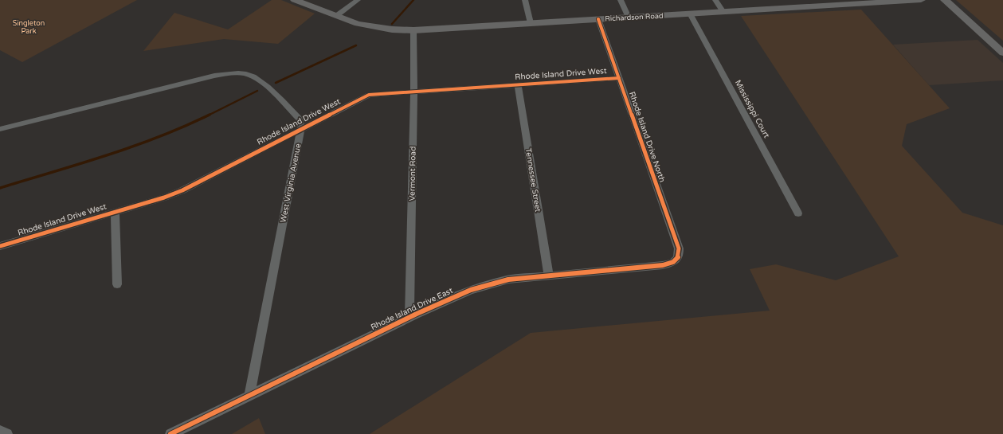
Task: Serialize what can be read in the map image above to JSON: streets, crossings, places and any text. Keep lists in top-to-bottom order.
{
  "streets": {
    "street": [
      "Richardson Road",
      "Rhode Island Drive West",
      "Mississippi Court",
      "Rhode Island Drive North",
      "Vermont Road",
      "Tennessee Street",
      "West Virginia Avenue",
      "Rhode Island Drive East"
    ]
  },
  "crossings": [
    ["Richardson Road", "Mississippi Court"],
    ["Richardson Road", "Rhode Island Drive North"],
    ["Richardson Road", "Vermont Road"],
    ["Rhode Island Drive West", "Rhode Island Drive North"],
    ["Rhode Island Drive West", "Vermont Road"],
    ["Rhode Island Drive West", "Tennessee Street"],
    ["Rhode Island Drive West", "West Virginia Avenue"],
    ["Rhode Island Drive North", "Rhode Island Drive East"],
    ["Vermont Road", "Rhode Island Drive East"],
    ["Tennessee Street", "Rhode Island Drive East"],
    ["West Virginia Avenue", "Rhode Island Drive East"]
  ],
  "parks": ["Singleton Park"]
}
